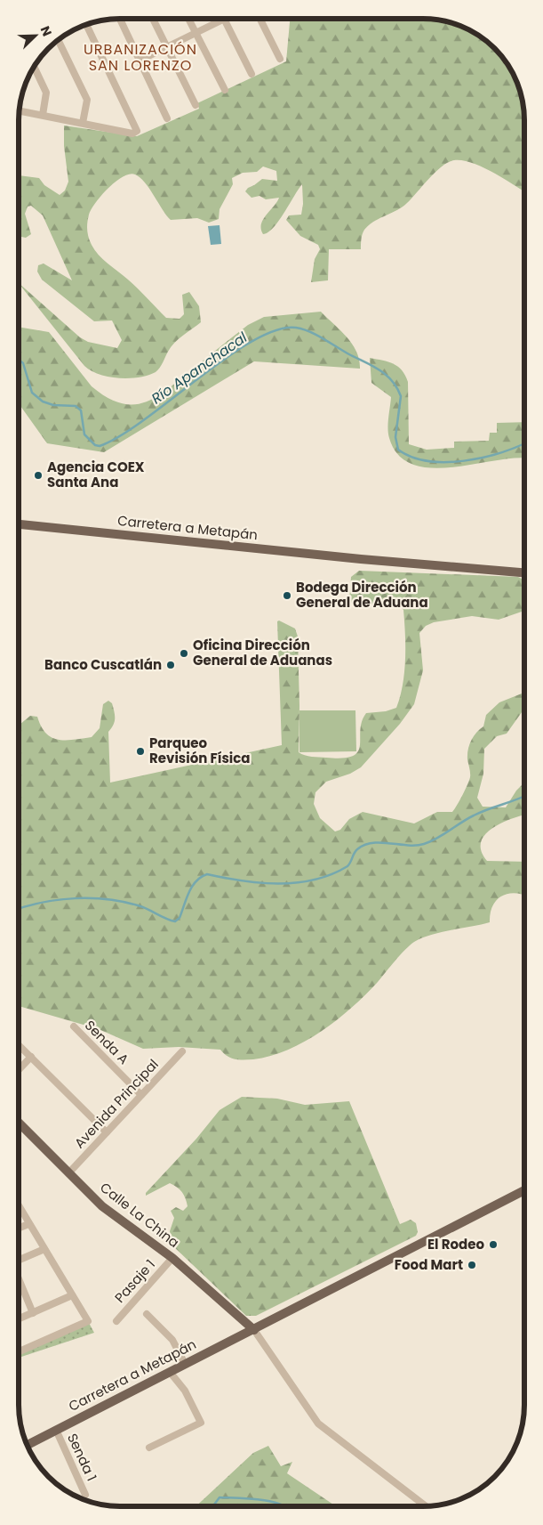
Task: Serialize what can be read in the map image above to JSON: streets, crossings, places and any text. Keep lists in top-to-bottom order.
{
  "streets": {
    "main road": ["Carretera a Metapán", "Calle La China"],
    "street": [
      "Senda A",
      "Avenida Principal",
      "Pasaje 1",
      "Senda 1"
    ]
  },
  "crossings": [
    ["Carretera a Metapán", "Calle La China"],
    ["Carretera a Metapán", "Senda 1"],
    ["Senda A", "Avenida Principal"],
    ["Avenida Principal", "Calle La China"],
    ["Calle La China", "Pasaje 1"]
  ],
  "districts": ["URBANIZACIÓN SAN LORENZO"],
  "water": ["Río Apanchacal"],
  "places": [
    "Agencia COEX Santa Ana",
    "Bodega Dirección General de Aduana",
    "Oficina Dirección General de Aduanas",
    "Banco Cuscatlán",
    "Parqueo Revisión Física",
    "El Rodeo",
    "Food Mart"
  ],
  "north": "top right"
}
